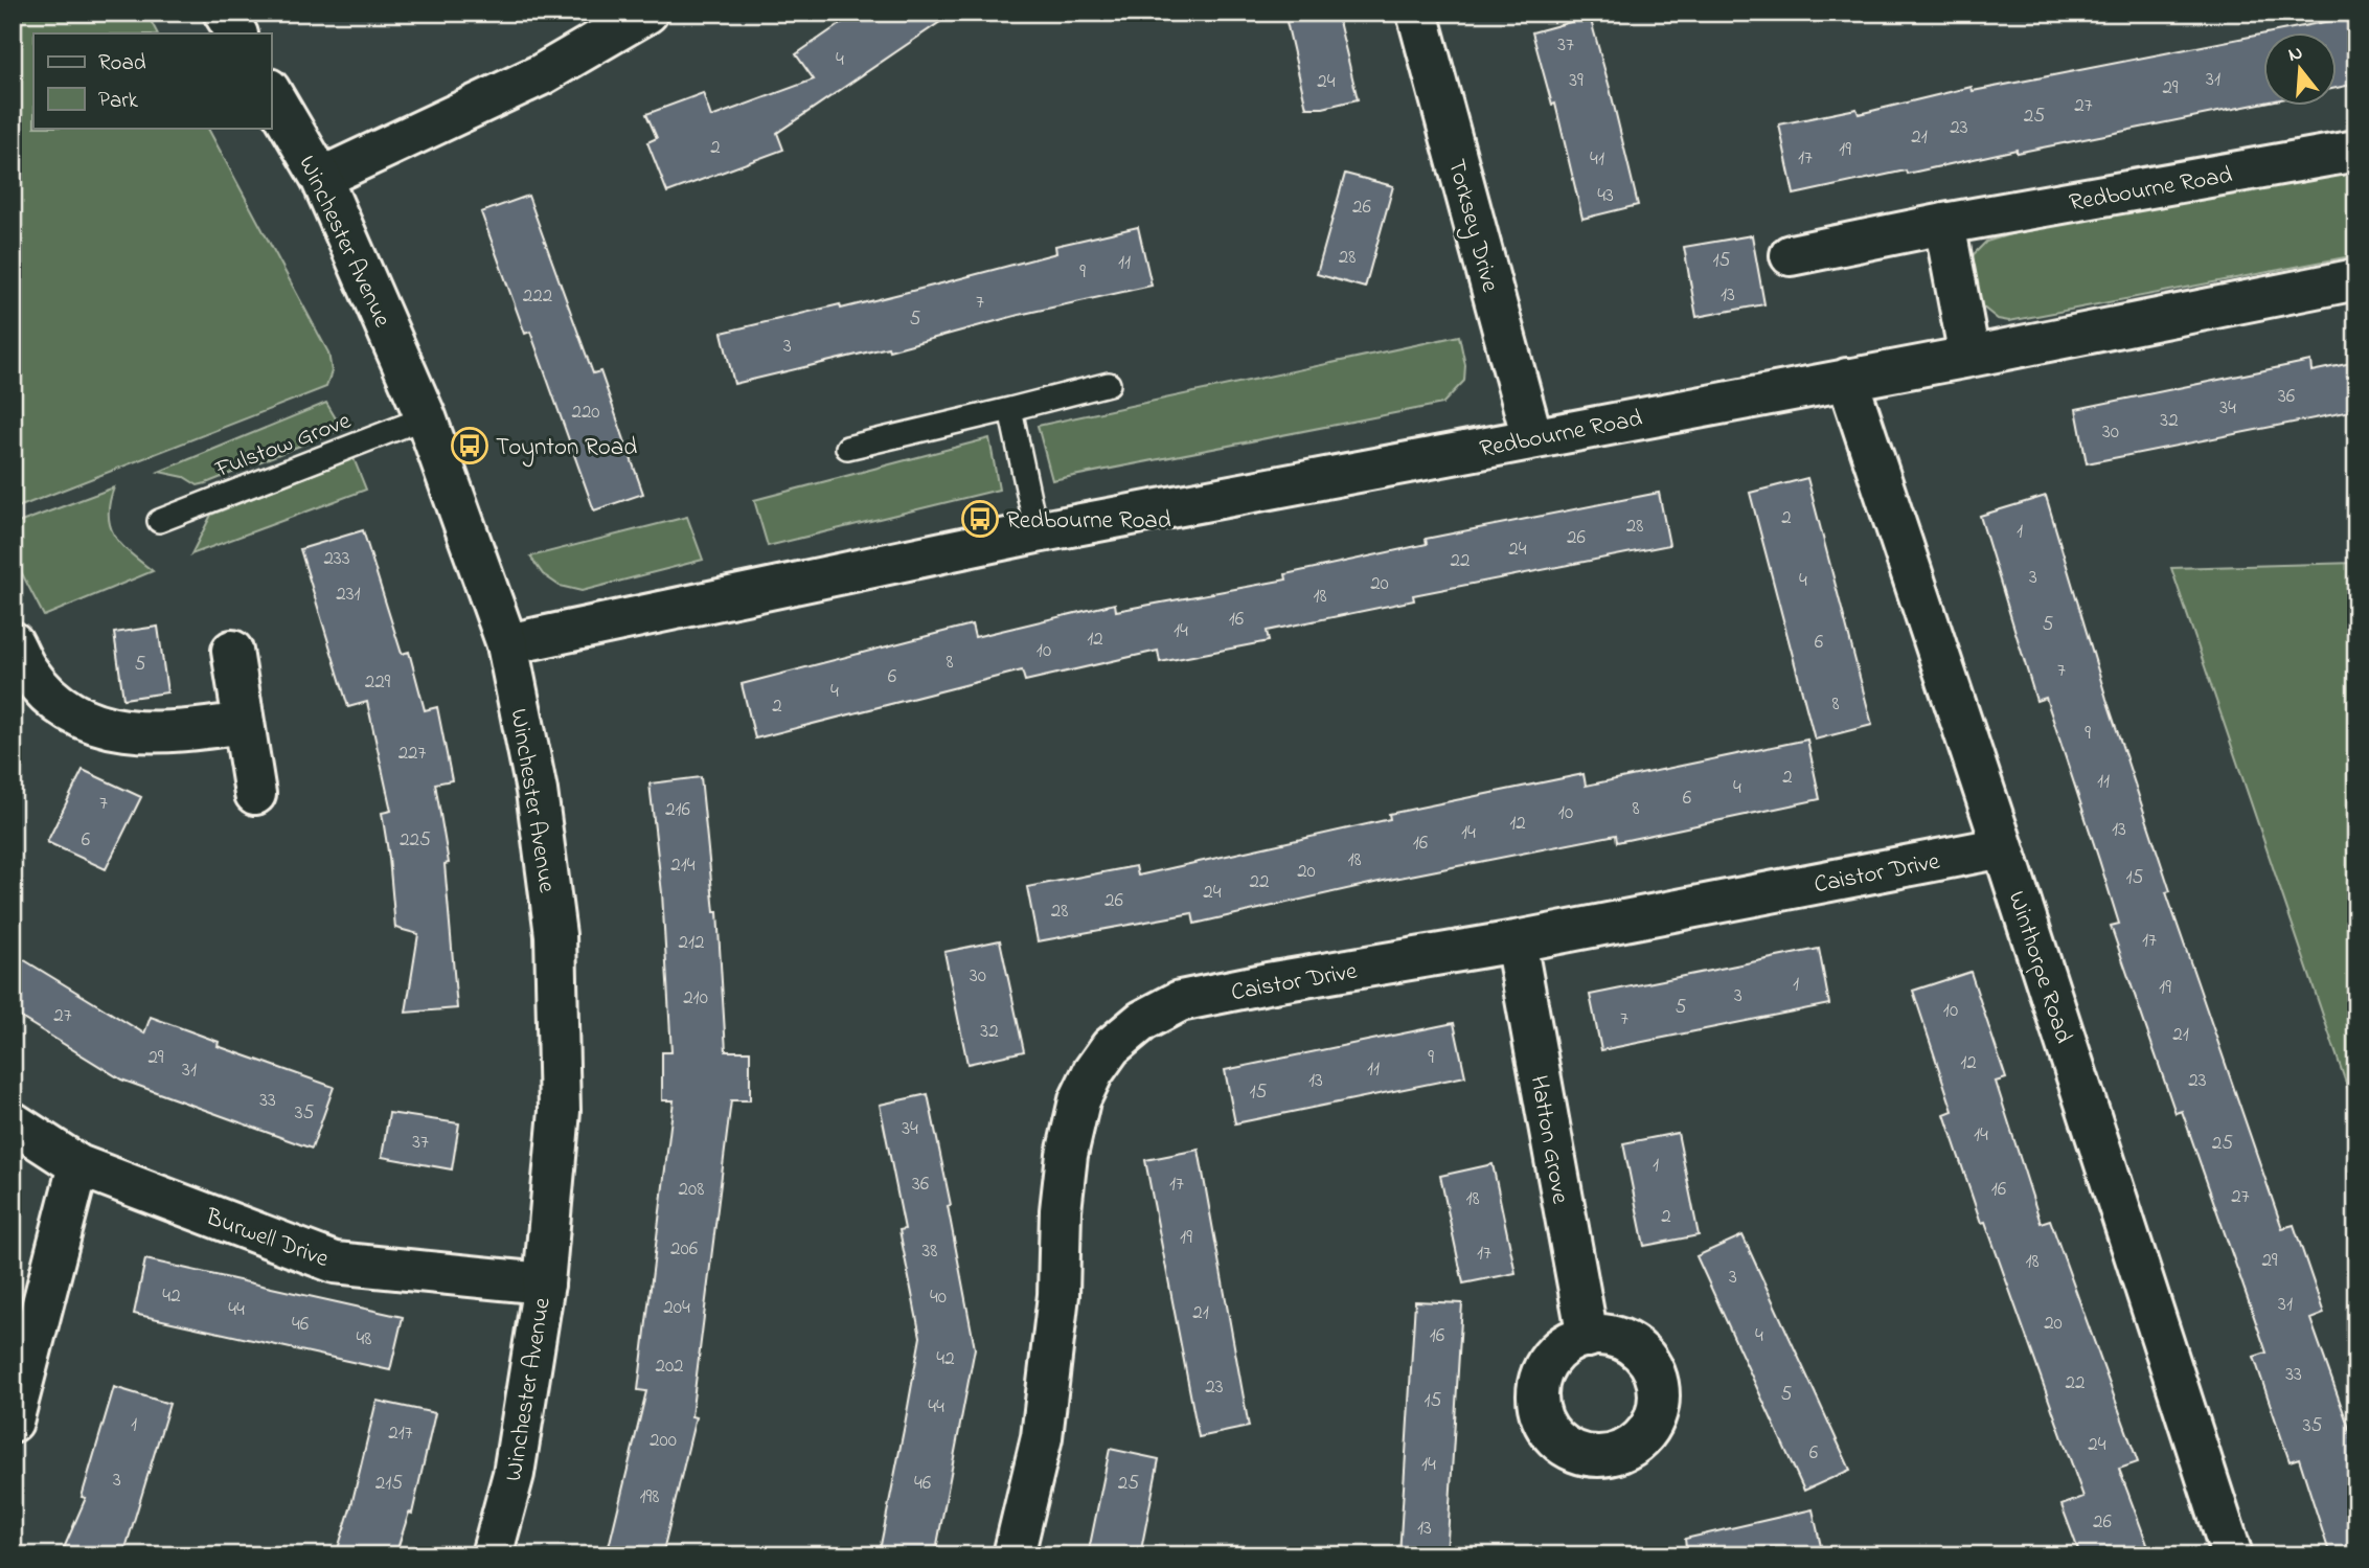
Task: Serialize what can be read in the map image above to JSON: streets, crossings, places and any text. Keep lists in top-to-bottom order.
{
  "streets": {
    "street": [
      "Redbourne Road",
      "Torksey Drive",
      "Winchester Avenue",
      "Caistor Drive",
      "Winthorpe Road",
      "Hatton Grove",
      "Burwell Drive"
    ],
    "lane": ["Fulstow Grove"]
  },
  "crossings": [
    ["Redbourne Road", "Torksey Drive"],
    ["Redbourne Road", "Winchester Avenue"],
    ["Redbourne Road", "Winthorpe Road"],
    ["Winchester Avenue", "Fulstow Grove"],
    ["Winchester Avenue", "Burwell Drive"],
    ["Caistor Drive", "Winthorpe Road"],
    ["Caistor Drive", "Hatton Grove"]
  ],
  "places": {
    "bus stop": ["Toynton Road", "Redbourne Road"]
  },
  "house_numbers": [
    "37",
    "4",
    "31",
    "39",
    "24",
    "29",
    "27",
    "25",
    "23",
    "21",
    "2",
    "19",
    "17",
    "41",
    "43",
    "26",
    "28",
    "15",
    "11",
    "9",
    "13",
    "222",
    "7",
    "5",
    "3",
    "36",
    "34",
    "220",
    "32",
    "30",
    "2",
    "28",
    "1",
    "26",
    "24",
    "233",
    "22",
    "3",
    "4",
    "20",
    "231",
    "18",
    "16",
    "5",
    "14",
    "12",
    "6",
    "10",
    "8",
    "5",
    "7",
    "6",
    "229",
    "4",
    "8",
    "2",
    "9",
    "227",
    "2",
    "11",
    "4",
    "6",
    "7",
    "8",
    "216",
    "10",
    "12",
    "13",
    "14",
    "6",
    "225",
    "16",
    "18",
    "214",
    "20",
    "15",
    "22",
    "24",
    "26",
    "28",
    "17",
    "212",
    "30",
    "1",
    "19",
    "3",
    "210",
    "5",
    "10",
    "27",
    "7",
    "32",
    "21",
    "29",
    "9",
    "12",
    "11",
    "31",
    "13",
    "23",
    "15",
    "33",
    "35",
    "34",
    "14",
    "37",
    "25",
    "1",
    "36",
    "17",
    "208",
    "16",
    "27",
    "18",
    "2",
    "19",
    "206",
    "38",
    "17",
    "29",
    "18",
    "3",
    "42",
    "40",
    "31",
    "204",
    "44",
    "21",
    "20",
    "46",
    "16",
    "4",
    "48",
    "42",
    "202",
    "33",
    "22",
    "23",
    "5",
    "15",
    "44",
    "1",
    "35",
    "217",
    "200",
    "24",
    "6",
    "14",
    "3",
    "215",
    "46",
    "25",
    "198",
    "26",
    "13"
  ],
  "legend": ["Road", "Park"],
  "north": "top"
}
